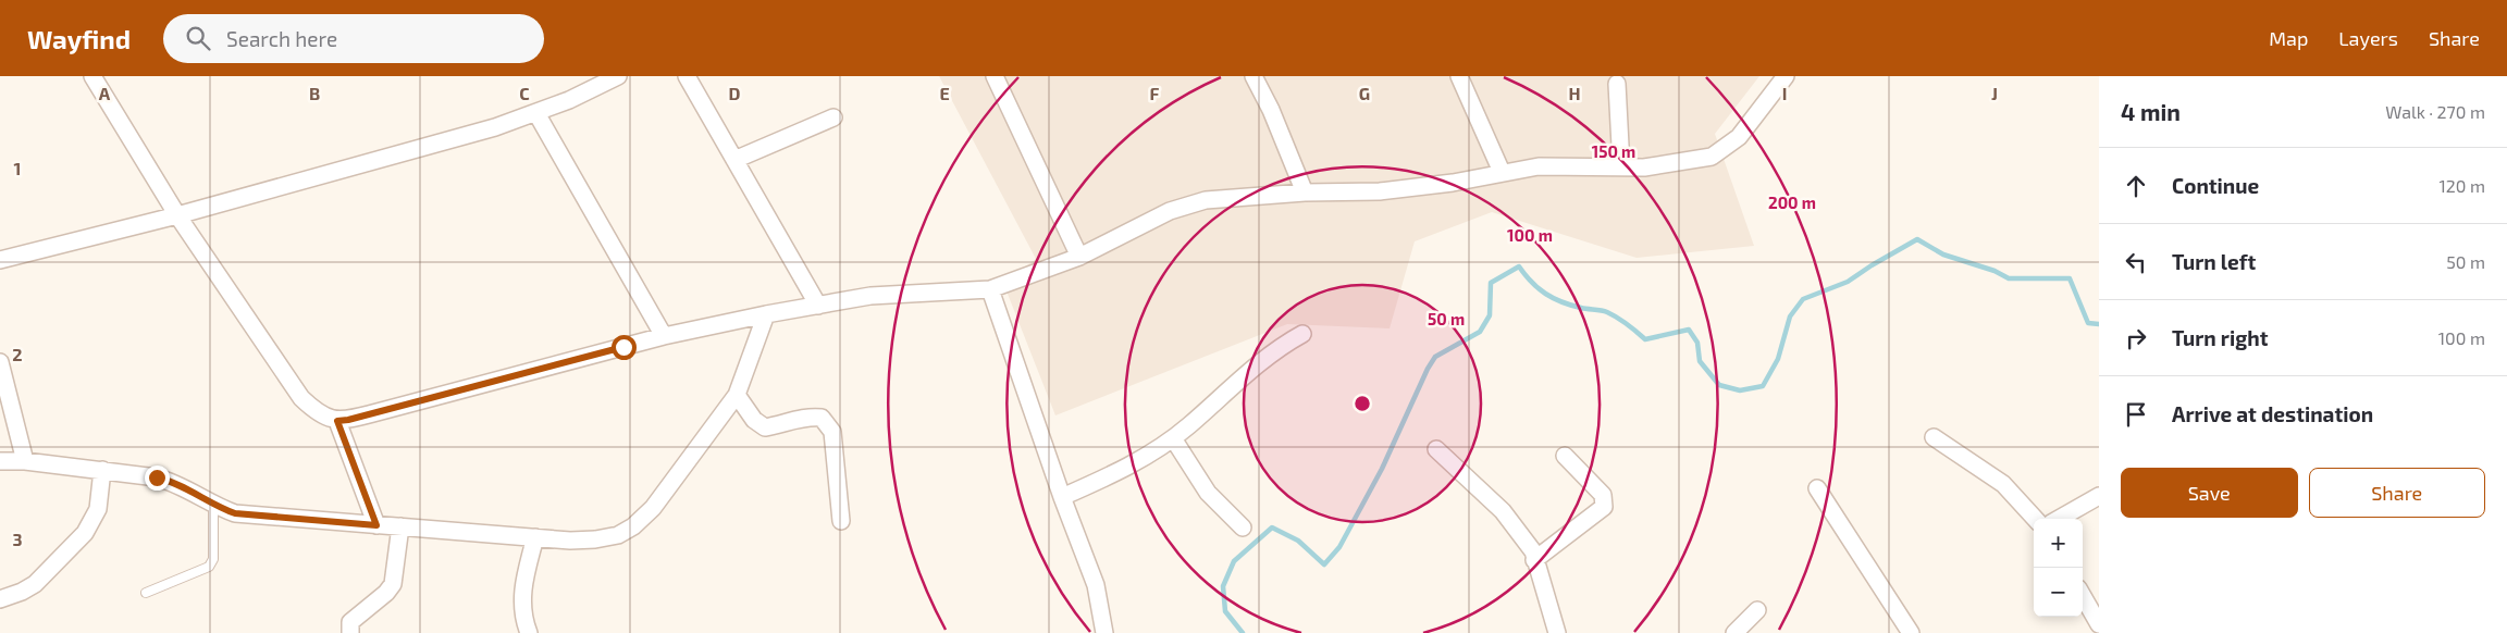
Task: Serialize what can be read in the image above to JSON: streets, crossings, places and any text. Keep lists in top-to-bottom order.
{
  "page": {
    "header": "Wayfind",
    "search": "Search here",
    "nav": ["Map", "Layers", "Share"],
    "heading": ["4 min", "Walk · 270 m"],
    "list": [
      ["Continue", "120 m"],
      ["Turn left", "50 m"],
      ["Turn right", "100 m"],
      "Arrive at destination"
    ],
    "buttons": ["Save", "Share"],
    "map_buttons": ["+", "−"]
  },
  "grid": {
    "columns": [
      "A",
      "B",
      "C",
      "D",
      "E",
      "F",
      "G",
      "H",
      "I",
      "J"
    ],
    "rows": ["1", "2", "3"]
  },
  "rings": [
    "150 m",
    "200 m",
    "100 m",
    "50 m"
  ]
}
